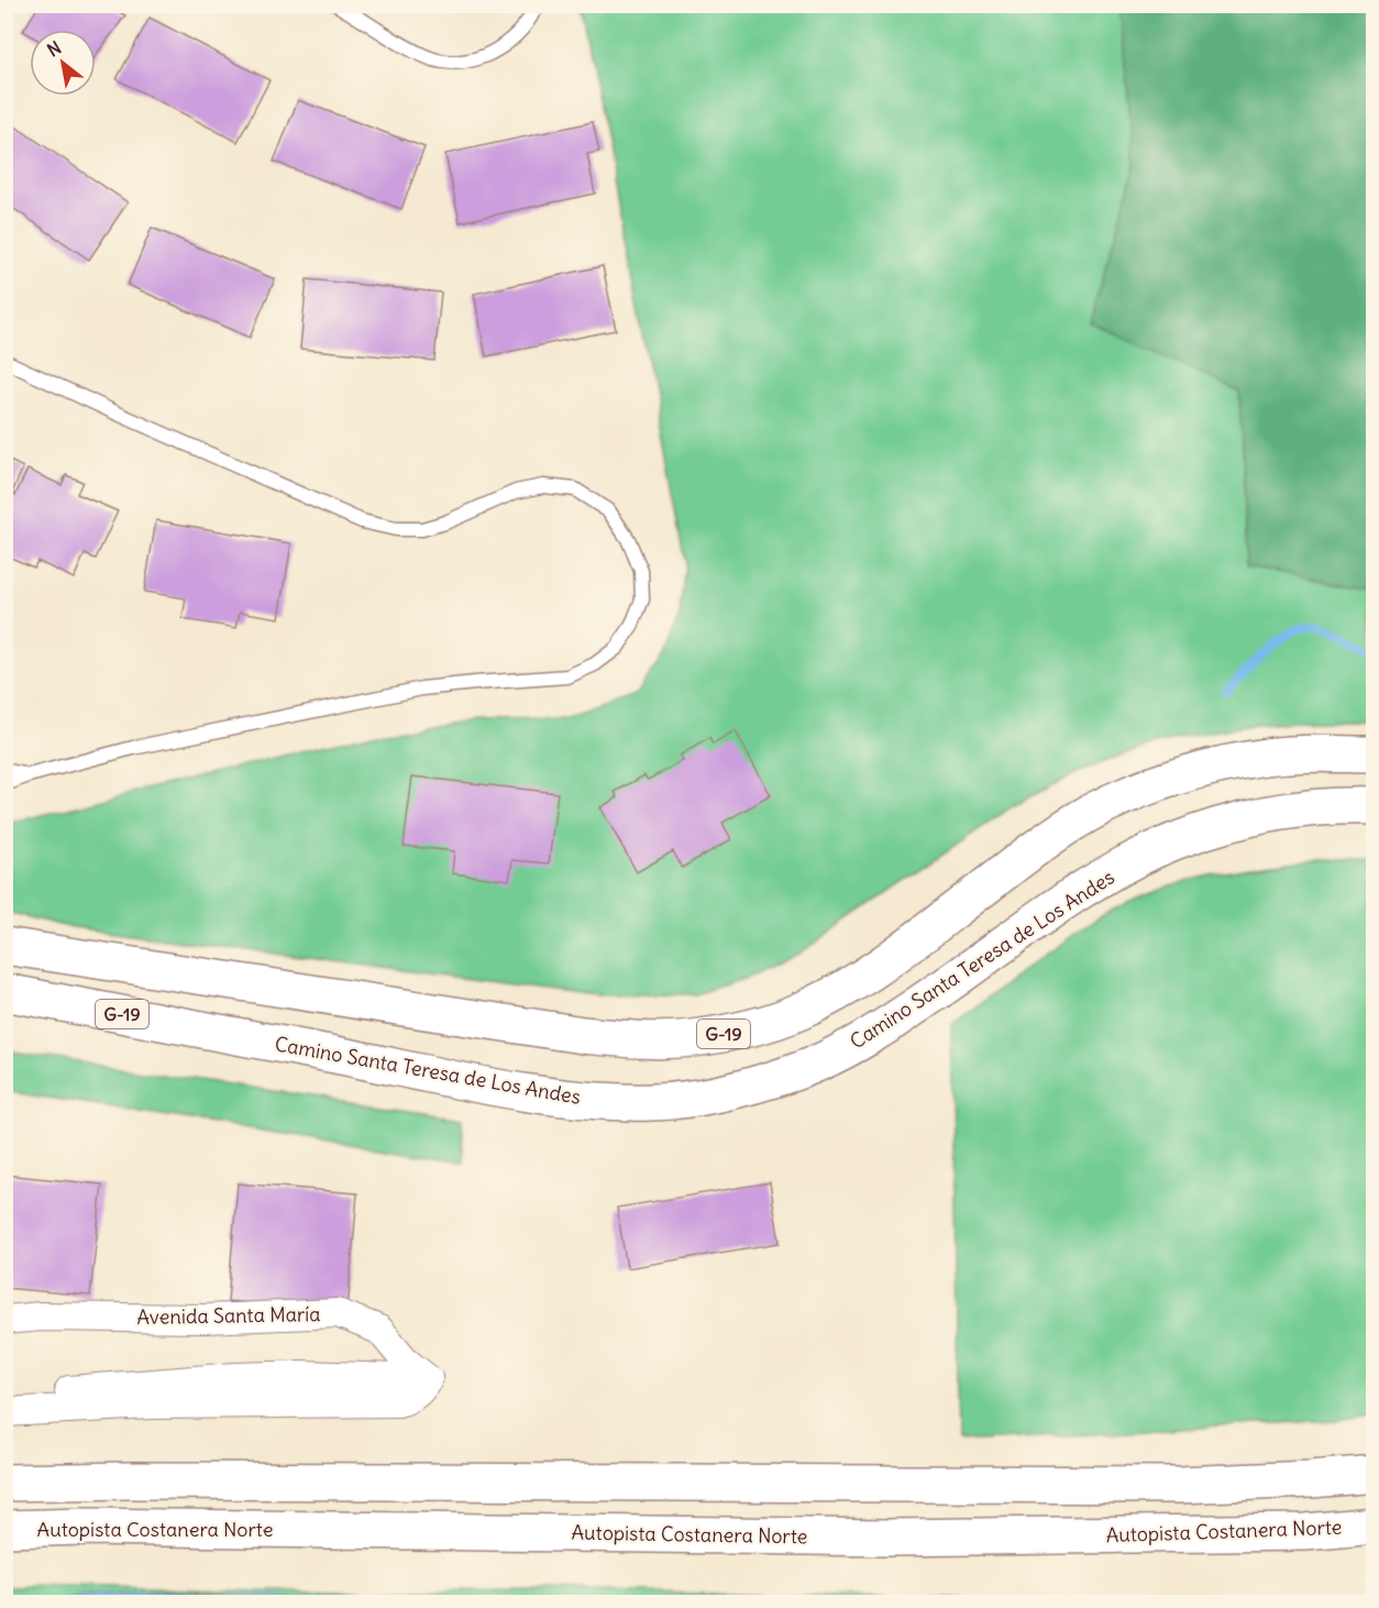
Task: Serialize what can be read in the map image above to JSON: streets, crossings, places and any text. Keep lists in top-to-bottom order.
{
  "streets": {
    "main road": ["Camino Santa Teresa de Los Andes", "G-19", "Autopista Costanera Norte"],
    "street": ["Avenida Santa María"]
  },
  "north": "top left"
}
